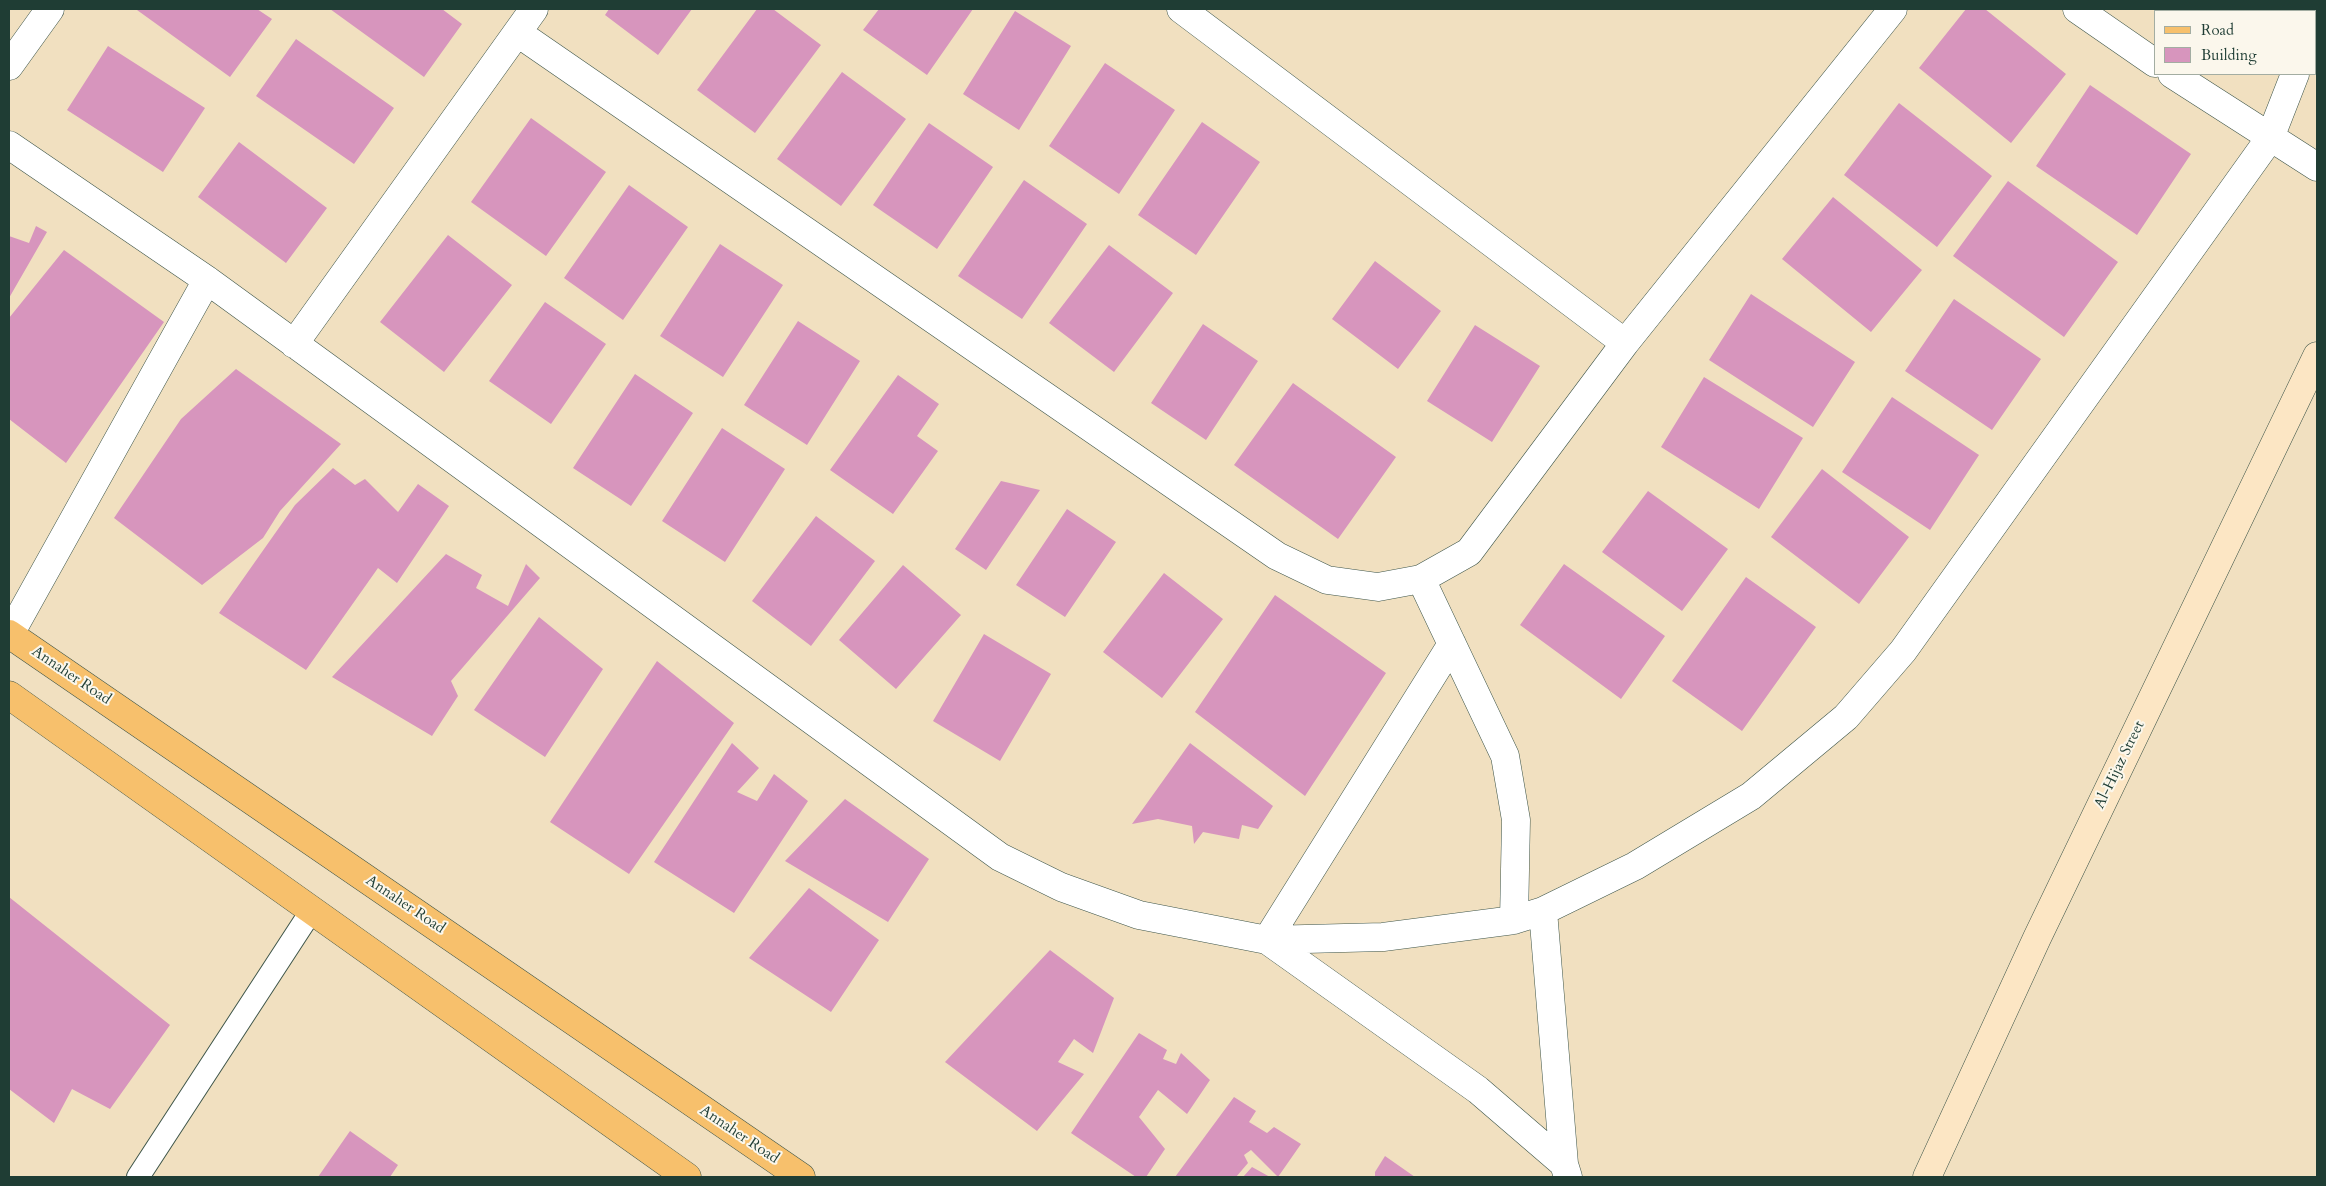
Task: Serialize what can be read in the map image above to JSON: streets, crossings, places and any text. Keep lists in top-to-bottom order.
{
  "streets": {
    "main road": ["Annaher Road", "Al-Hijaz Street"]
  },
  "legend": ["Road", "Building"]
}
